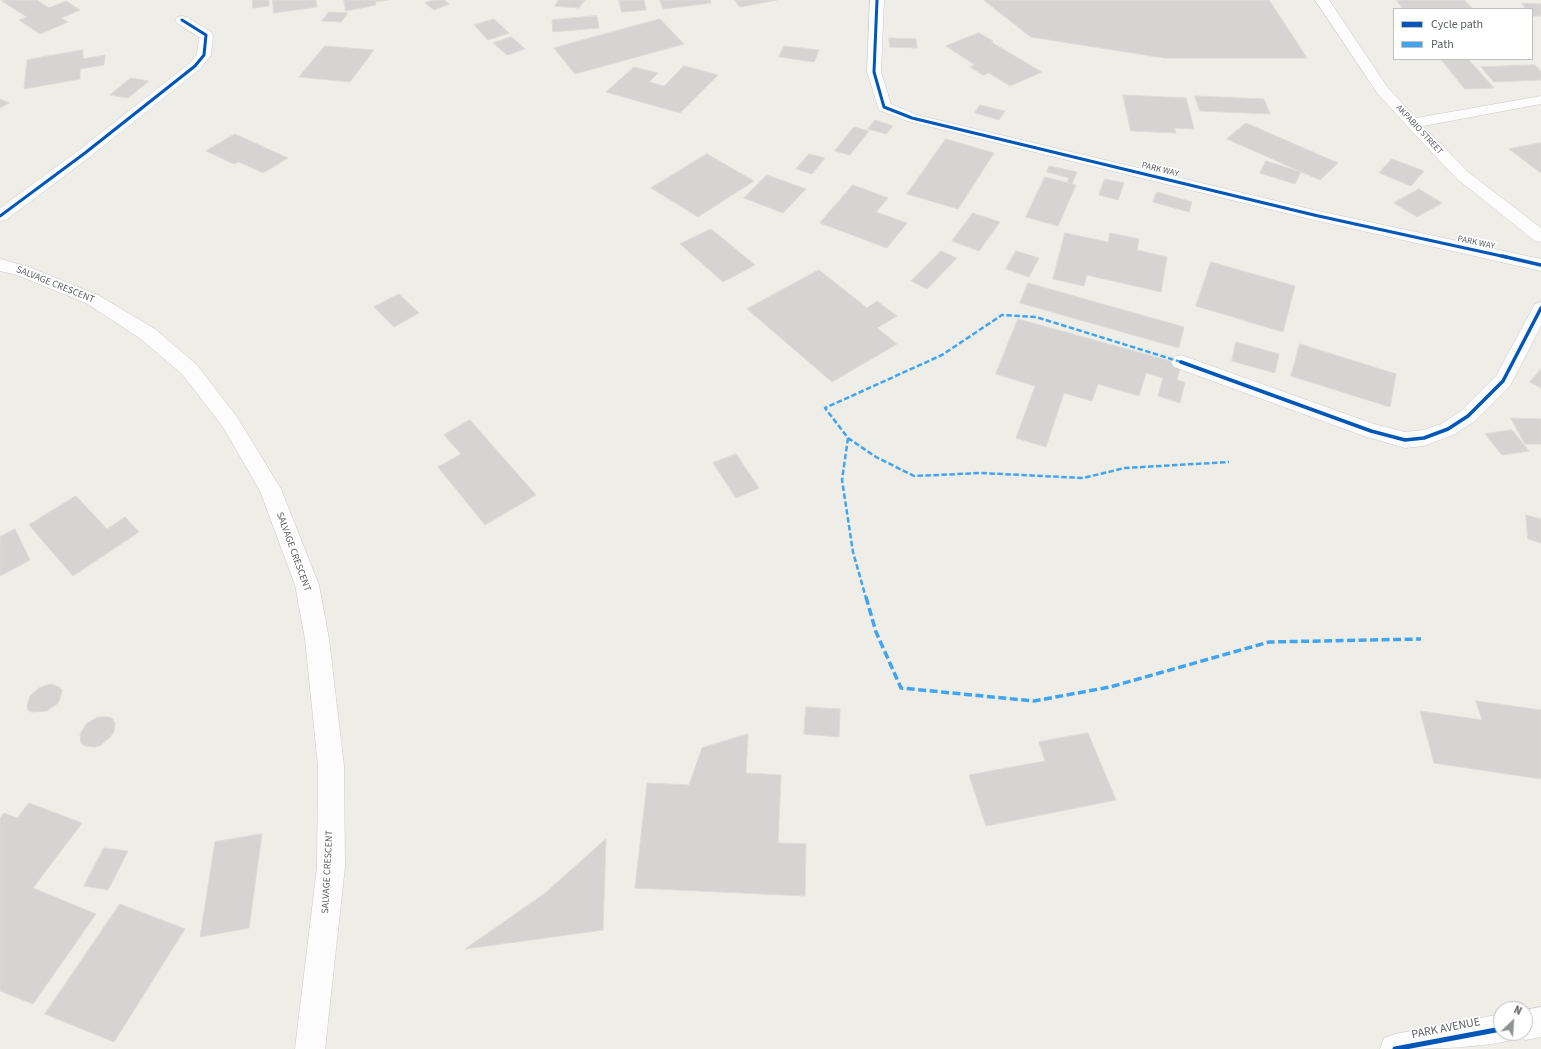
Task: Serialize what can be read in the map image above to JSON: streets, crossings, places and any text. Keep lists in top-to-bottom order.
{
  "streets": {
    "street": [
      "AKPABIO STREET",
      "PARK WAY",
      "SALVAGE CRESCENT",
      "PARK AVENUE"
    ]
  },
  "legend": ["Cycle path", "Path"],
  "north": "top right"
}
